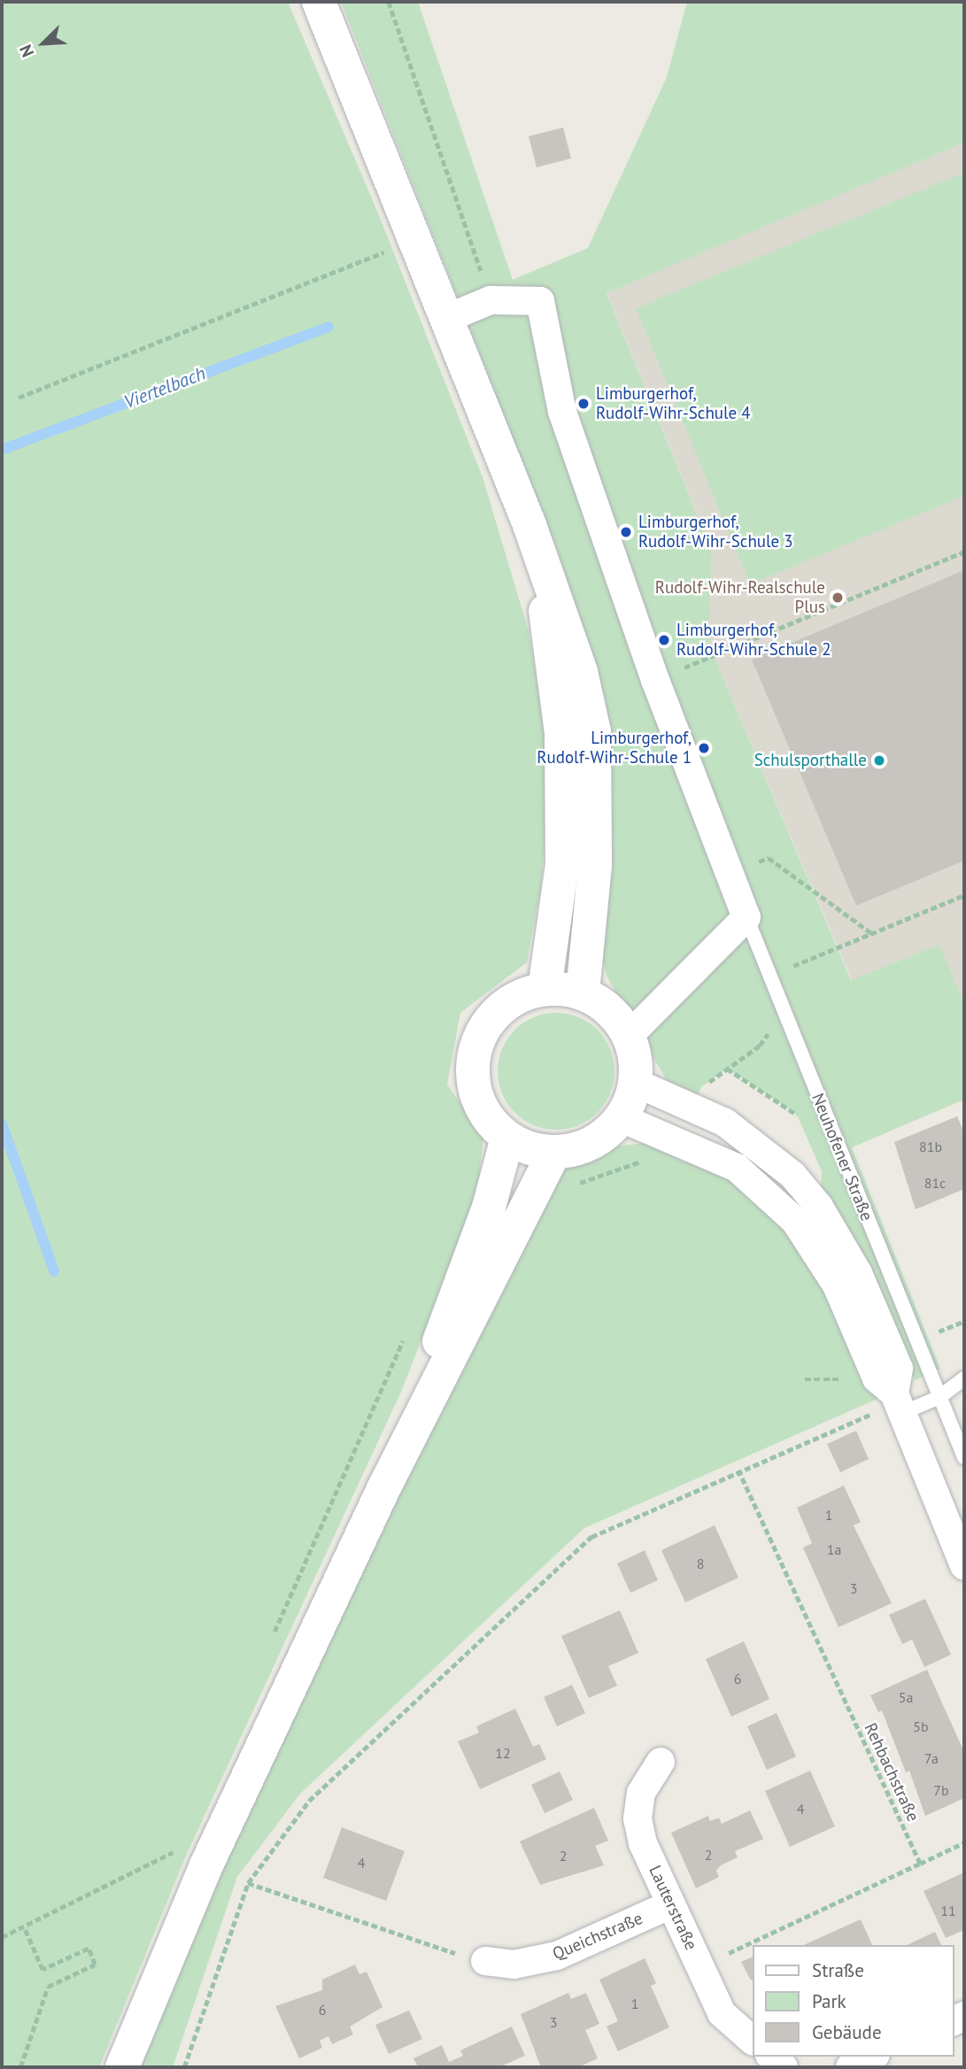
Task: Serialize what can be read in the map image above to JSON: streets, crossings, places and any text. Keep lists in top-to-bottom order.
{
  "streets": {
    "street": ["Neuhofener Straße", "Lauterstraße", "Queichstraße"],
    "path": ["Rehbachstraße"]
  },
  "crossings": [
    ["Lauterstraße", "Queichstraße"]
  ],
  "water": ["Viertelbach"],
  "places": [
    "Limburgerhof, Rudolf-Wihr-Schule 4",
    "Limburgerhof, Rudolf-Wihr-Schule 3",
    "Rudolf-Wihr-Realschule Plus",
    "Limburgerhof, Rudolf-Wihr-Schule 2",
    "Limburgerhof, Rudolf-Wihr-Schule 1",
    "Schulsporthalle"
  ],
  "house_numbers": [
    "81b",
    "81c",
    "1",
    "1a",
    "8",
    "3",
    "6",
    "5a",
    "5b",
    "12",
    "7a",
    "7b",
    "4",
    "2",
    "2",
    "4",
    "11",
    "1",
    "6",
    "3"
  ],
  "legend": ["Straße", "Park", "Gebäude"],
  "north": "bottom left"
}
